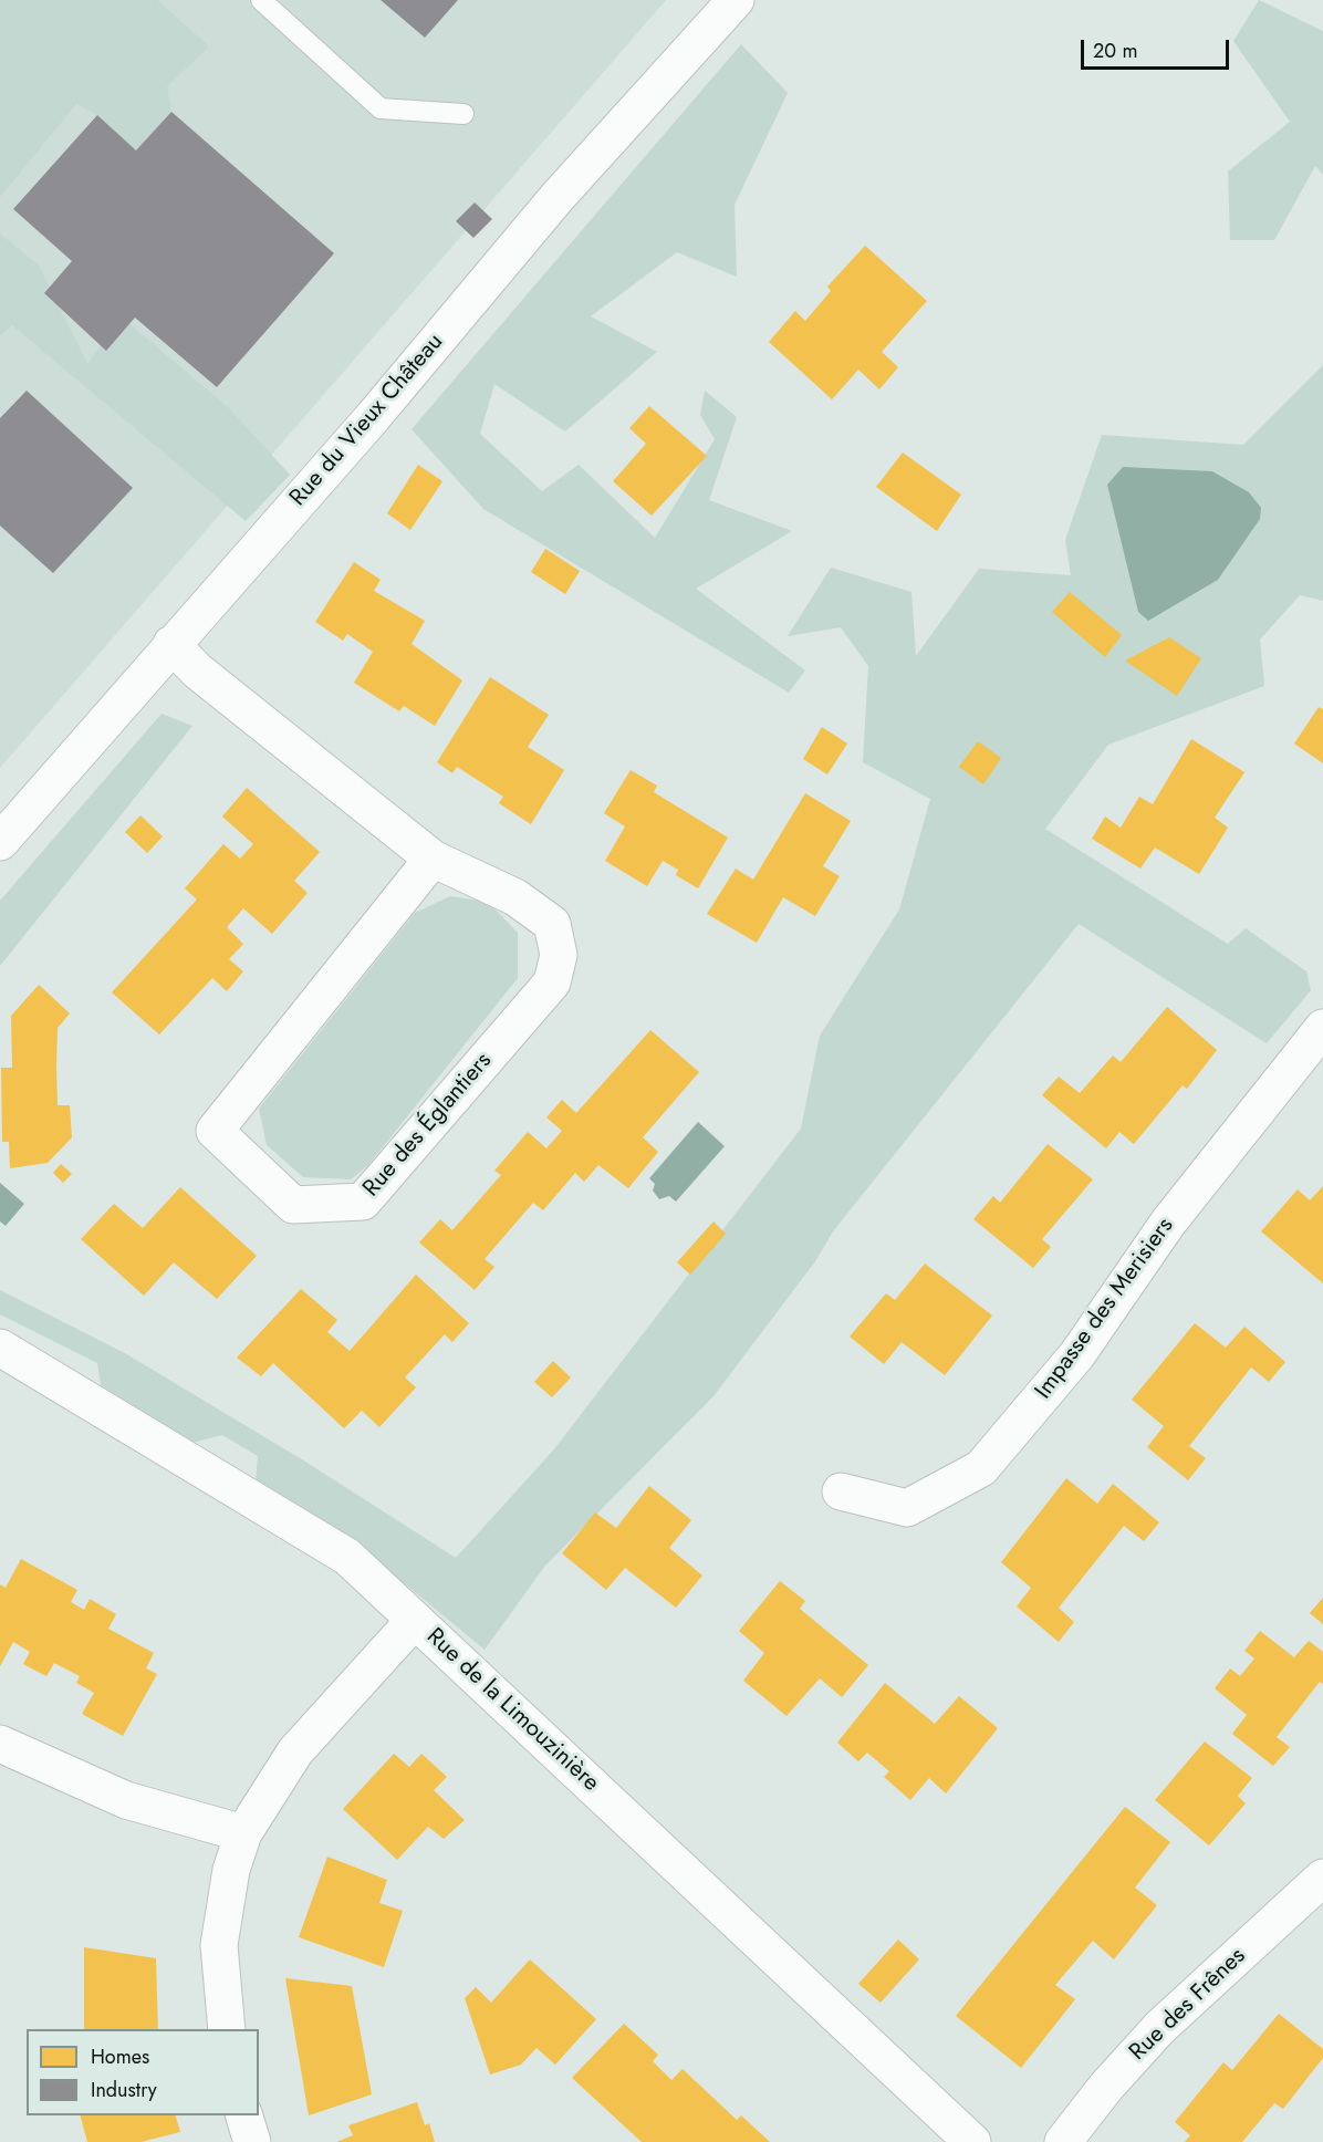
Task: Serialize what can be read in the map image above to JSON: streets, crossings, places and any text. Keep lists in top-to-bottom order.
{
  "streets": {
    "street": [
      "Rue du Vieux Château",
      "Rue des Églantiers",
      "Impasse des Merisiers",
      "Rue de la Limouzinière",
      "Rue des Frênes"
    ]
  },
  "crossings": [
    ["Rue du Vieux Château", "Rue des Églantiers"]
  ],
  "legend": ["Homes", "Industry"],
  "scale_bar": "20 m"
}
